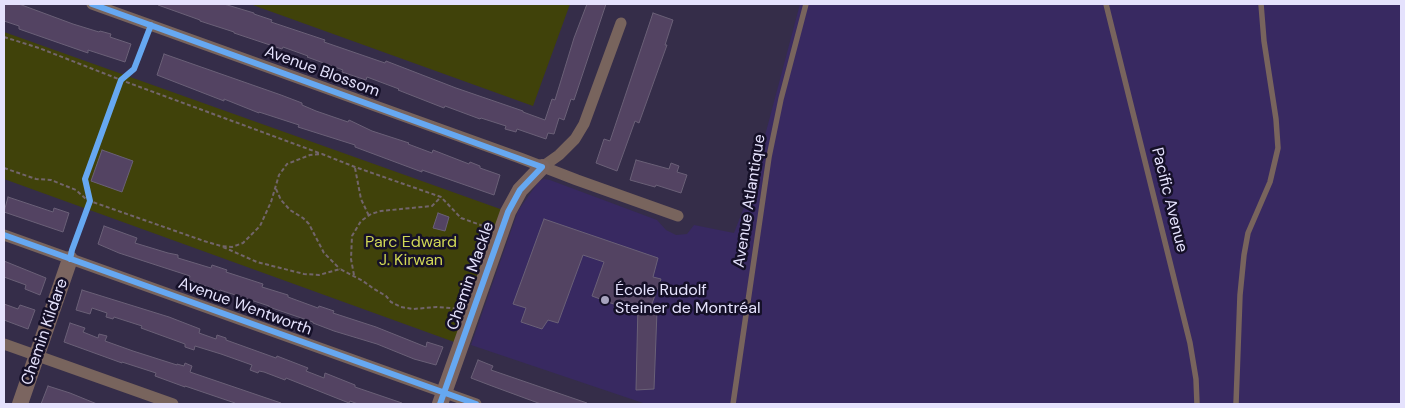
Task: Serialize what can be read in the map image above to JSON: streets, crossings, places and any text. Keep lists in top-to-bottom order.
{
  "streets": {
    "street": [
      "Avenue Blossom",
      "Chemin Mackle",
      "Avenue Wentworth",
      "Chemin Kildare"
    ],
    "lane": ["Pacific Avenue", "Avenue Atlantique"]
  },
  "crossings": [
    ["Avenue Blossom", "Chemin Mackle"],
    ["Chemin Mackle", "Avenue Wentworth"],
    ["Avenue Wentworth", "Chemin Kildare"]
  ],
  "parks": ["Parc Edward J. Kirwan"],
  "places": ["École Rudolf Steiner de Montréal"]
}
